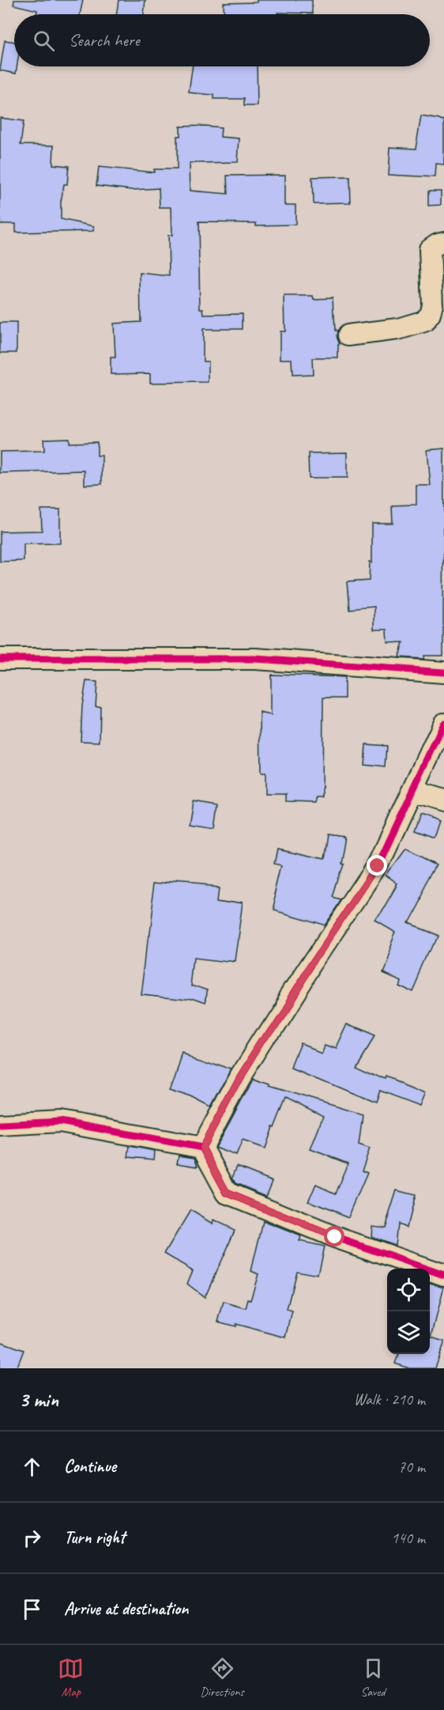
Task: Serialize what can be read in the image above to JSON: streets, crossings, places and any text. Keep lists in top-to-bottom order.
{
  "page": {
    "search": "Search here",
    "heading": ["3 min", "Walk · 210 m"],
    "list": [
      ["Continue", "70 m"],
      ["Turn right", "140 m"],
      "Arrive at destination"
    ],
    "nav": ["Map", "Directions", "Saved"]
  }
}
